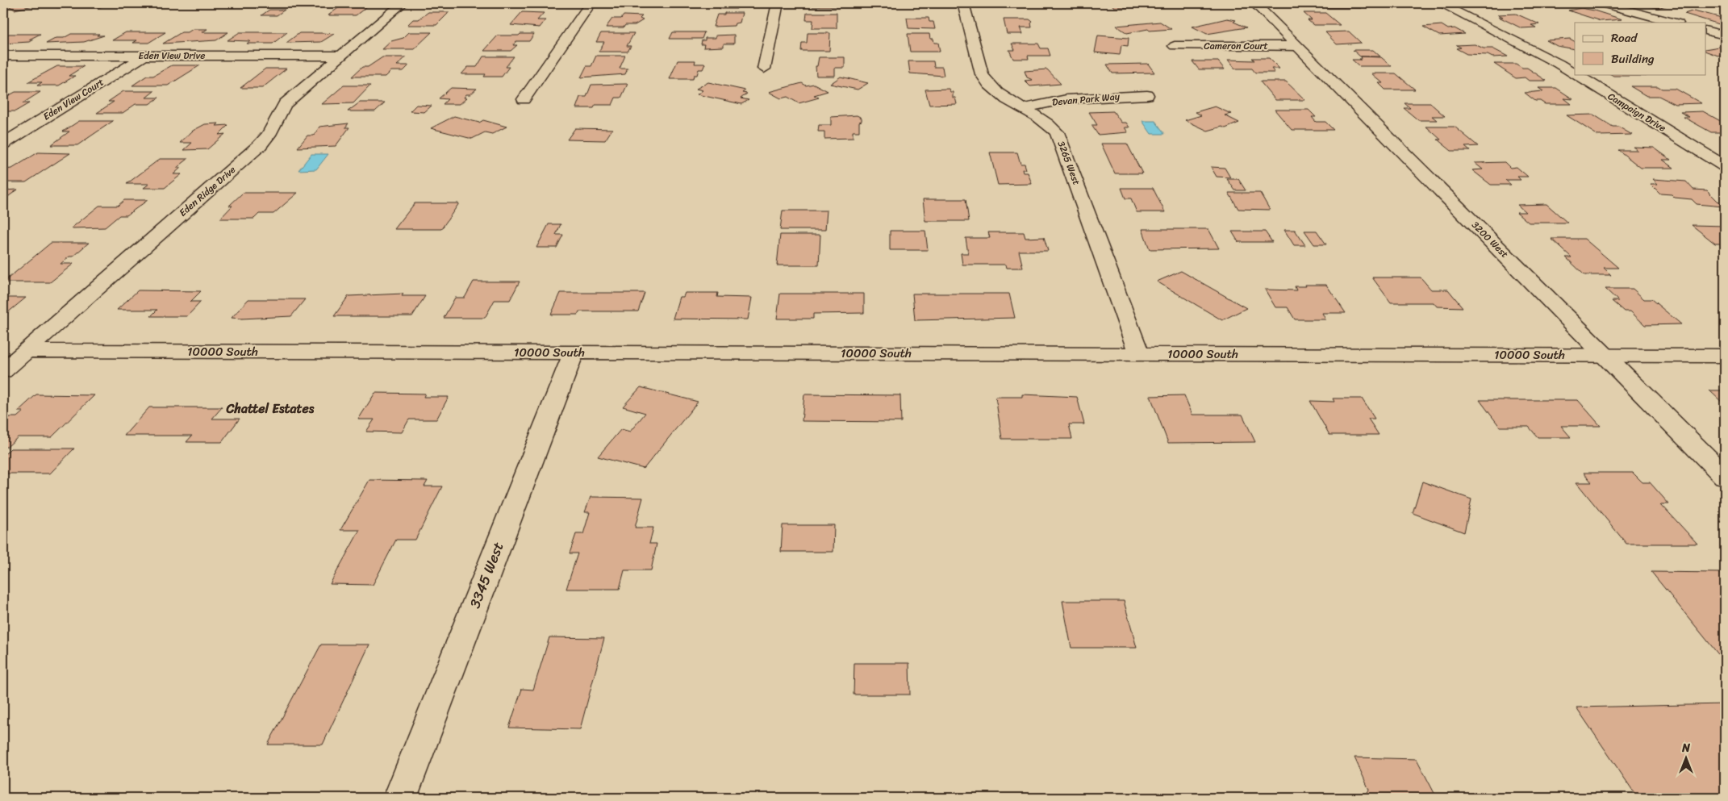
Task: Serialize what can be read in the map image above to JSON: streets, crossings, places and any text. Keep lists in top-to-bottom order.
{
  "streets": {
    "street": [
      "Cameron Court",
      "Eden View Drive",
      "Eden View Court",
      "Devan Park Way",
      "Campaign Drive",
      "3265 West",
      "Eden Ridge Drive",
      "3200 West",
      "10000 South",
      "3345 West"
    ]
  },
  "crossings": [
    ["Cameron Court", "3200 West"],
    ["Eden View Drive", "Eden View Court"],
    ["Eden View Drive", "Eden Ridge Drive"],
    ["Devan Park Way", "3265 West"],
    ["3265 West", "10000 South"],
    ["Eden Ridge Drive", "10000 South"],
    ["3200 West", "10000 South"],
    ["10000 South", "3345 West"]
  ],
  "districts": ["Chattel Estates"],
  "legend": ["Road", "Building"],
  "north": "top"
}
